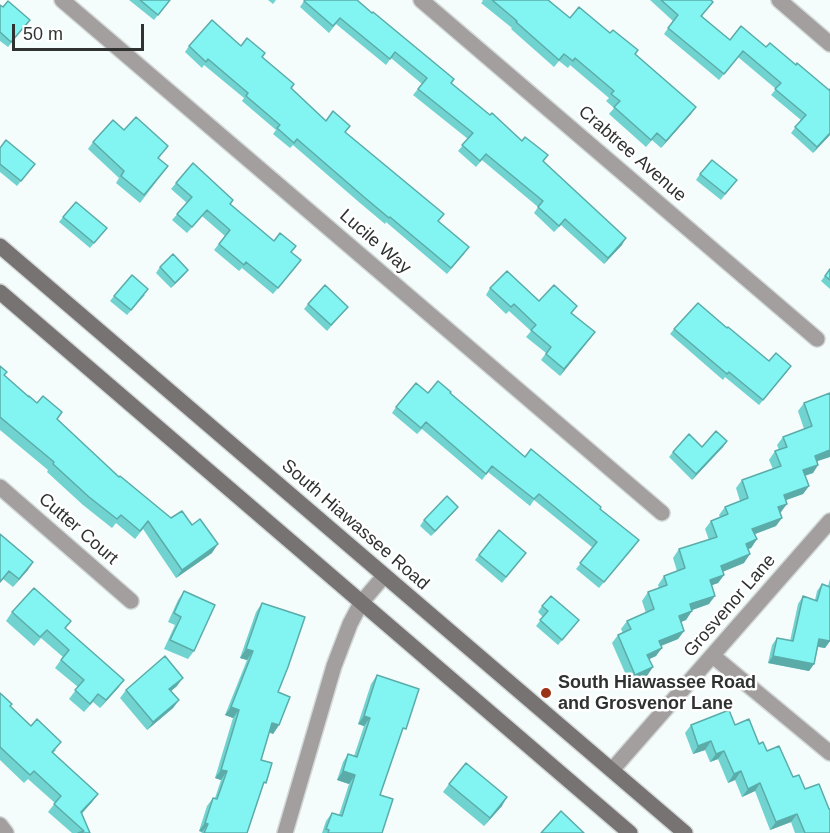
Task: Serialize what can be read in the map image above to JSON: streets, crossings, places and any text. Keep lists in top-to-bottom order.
{
  "streets": {
    "street": [
      "Crabtree Avenue",
      "Lucile Way",
      "South Hiawassee Road",
      "Cutter Court",
      "Grosvenor Lane"
    ]
  },
  "crossings": [
    ["South Hiawassee Road", "Grosvenor Lane"]
  ],
  "places": ["South Hiawassee Road and Grosvenor Lane"],
  "scale_bar": "50 m"
}
